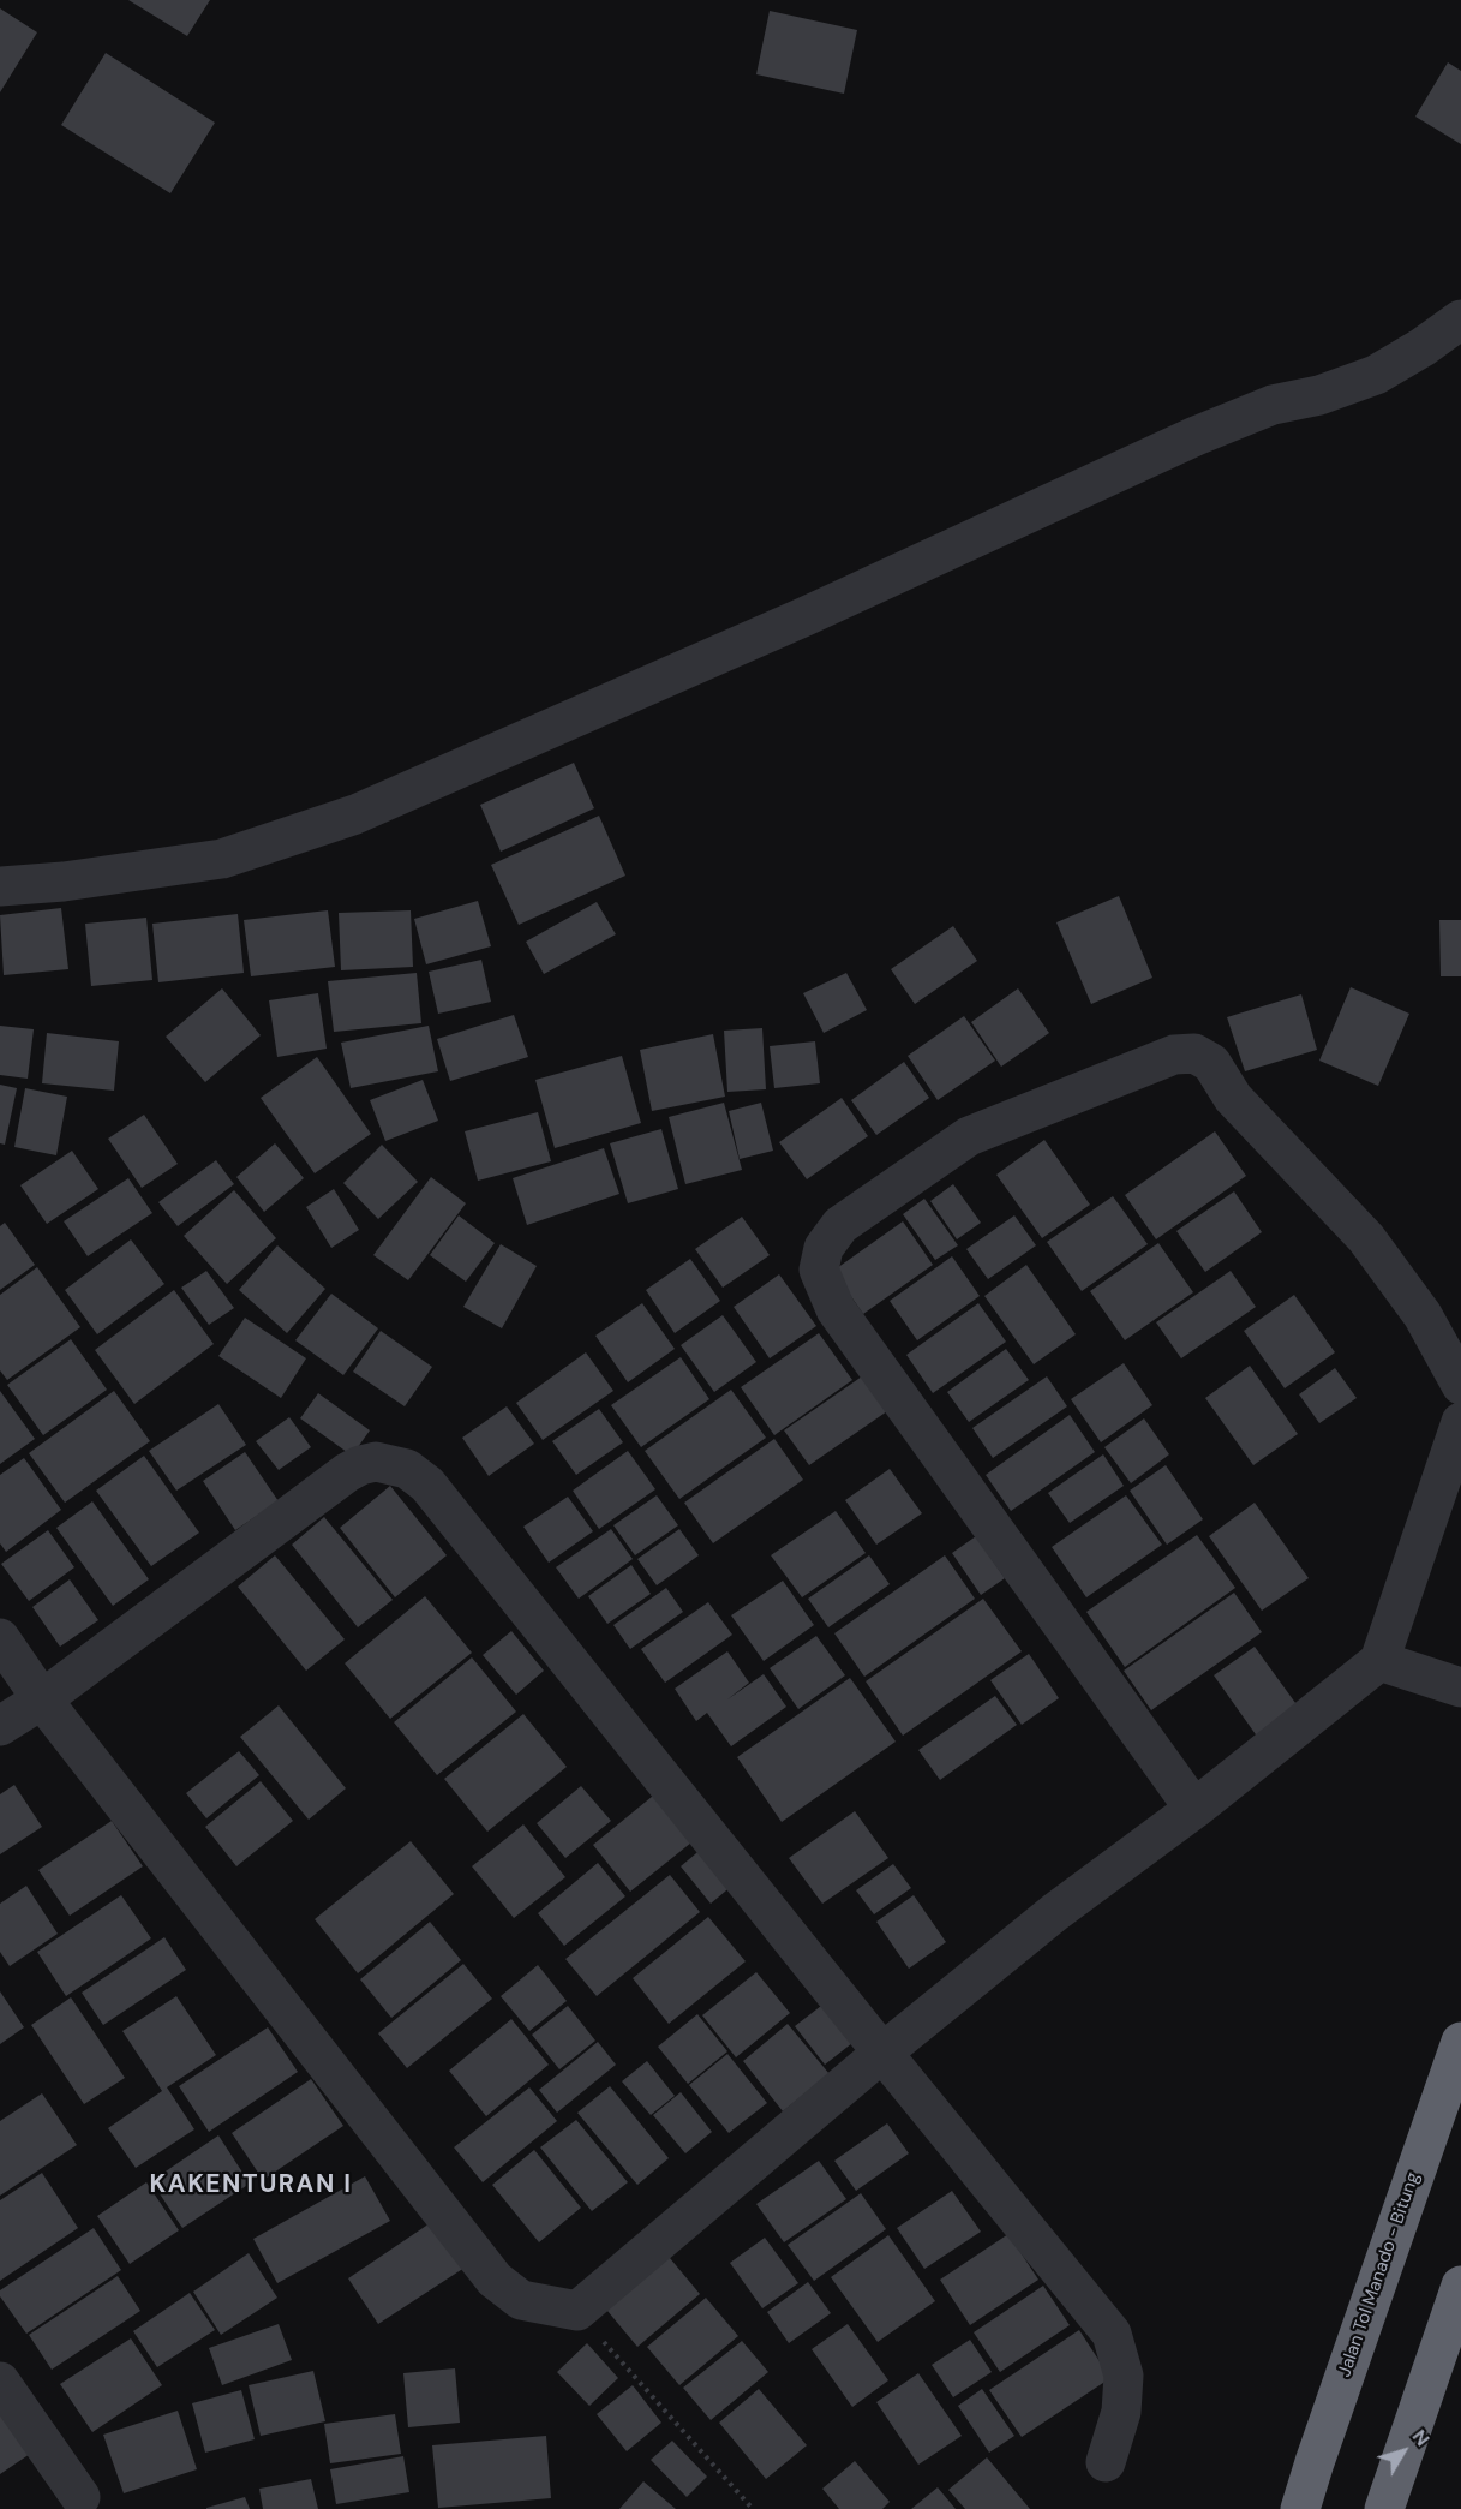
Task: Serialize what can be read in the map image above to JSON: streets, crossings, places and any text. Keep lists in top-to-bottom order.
{
  "streets": {
    "highway": ["Jalan Tol Manado - Bitung"]
  },
  "districts": ["KAKENTURAN I"],
  "north": "top right"
}
